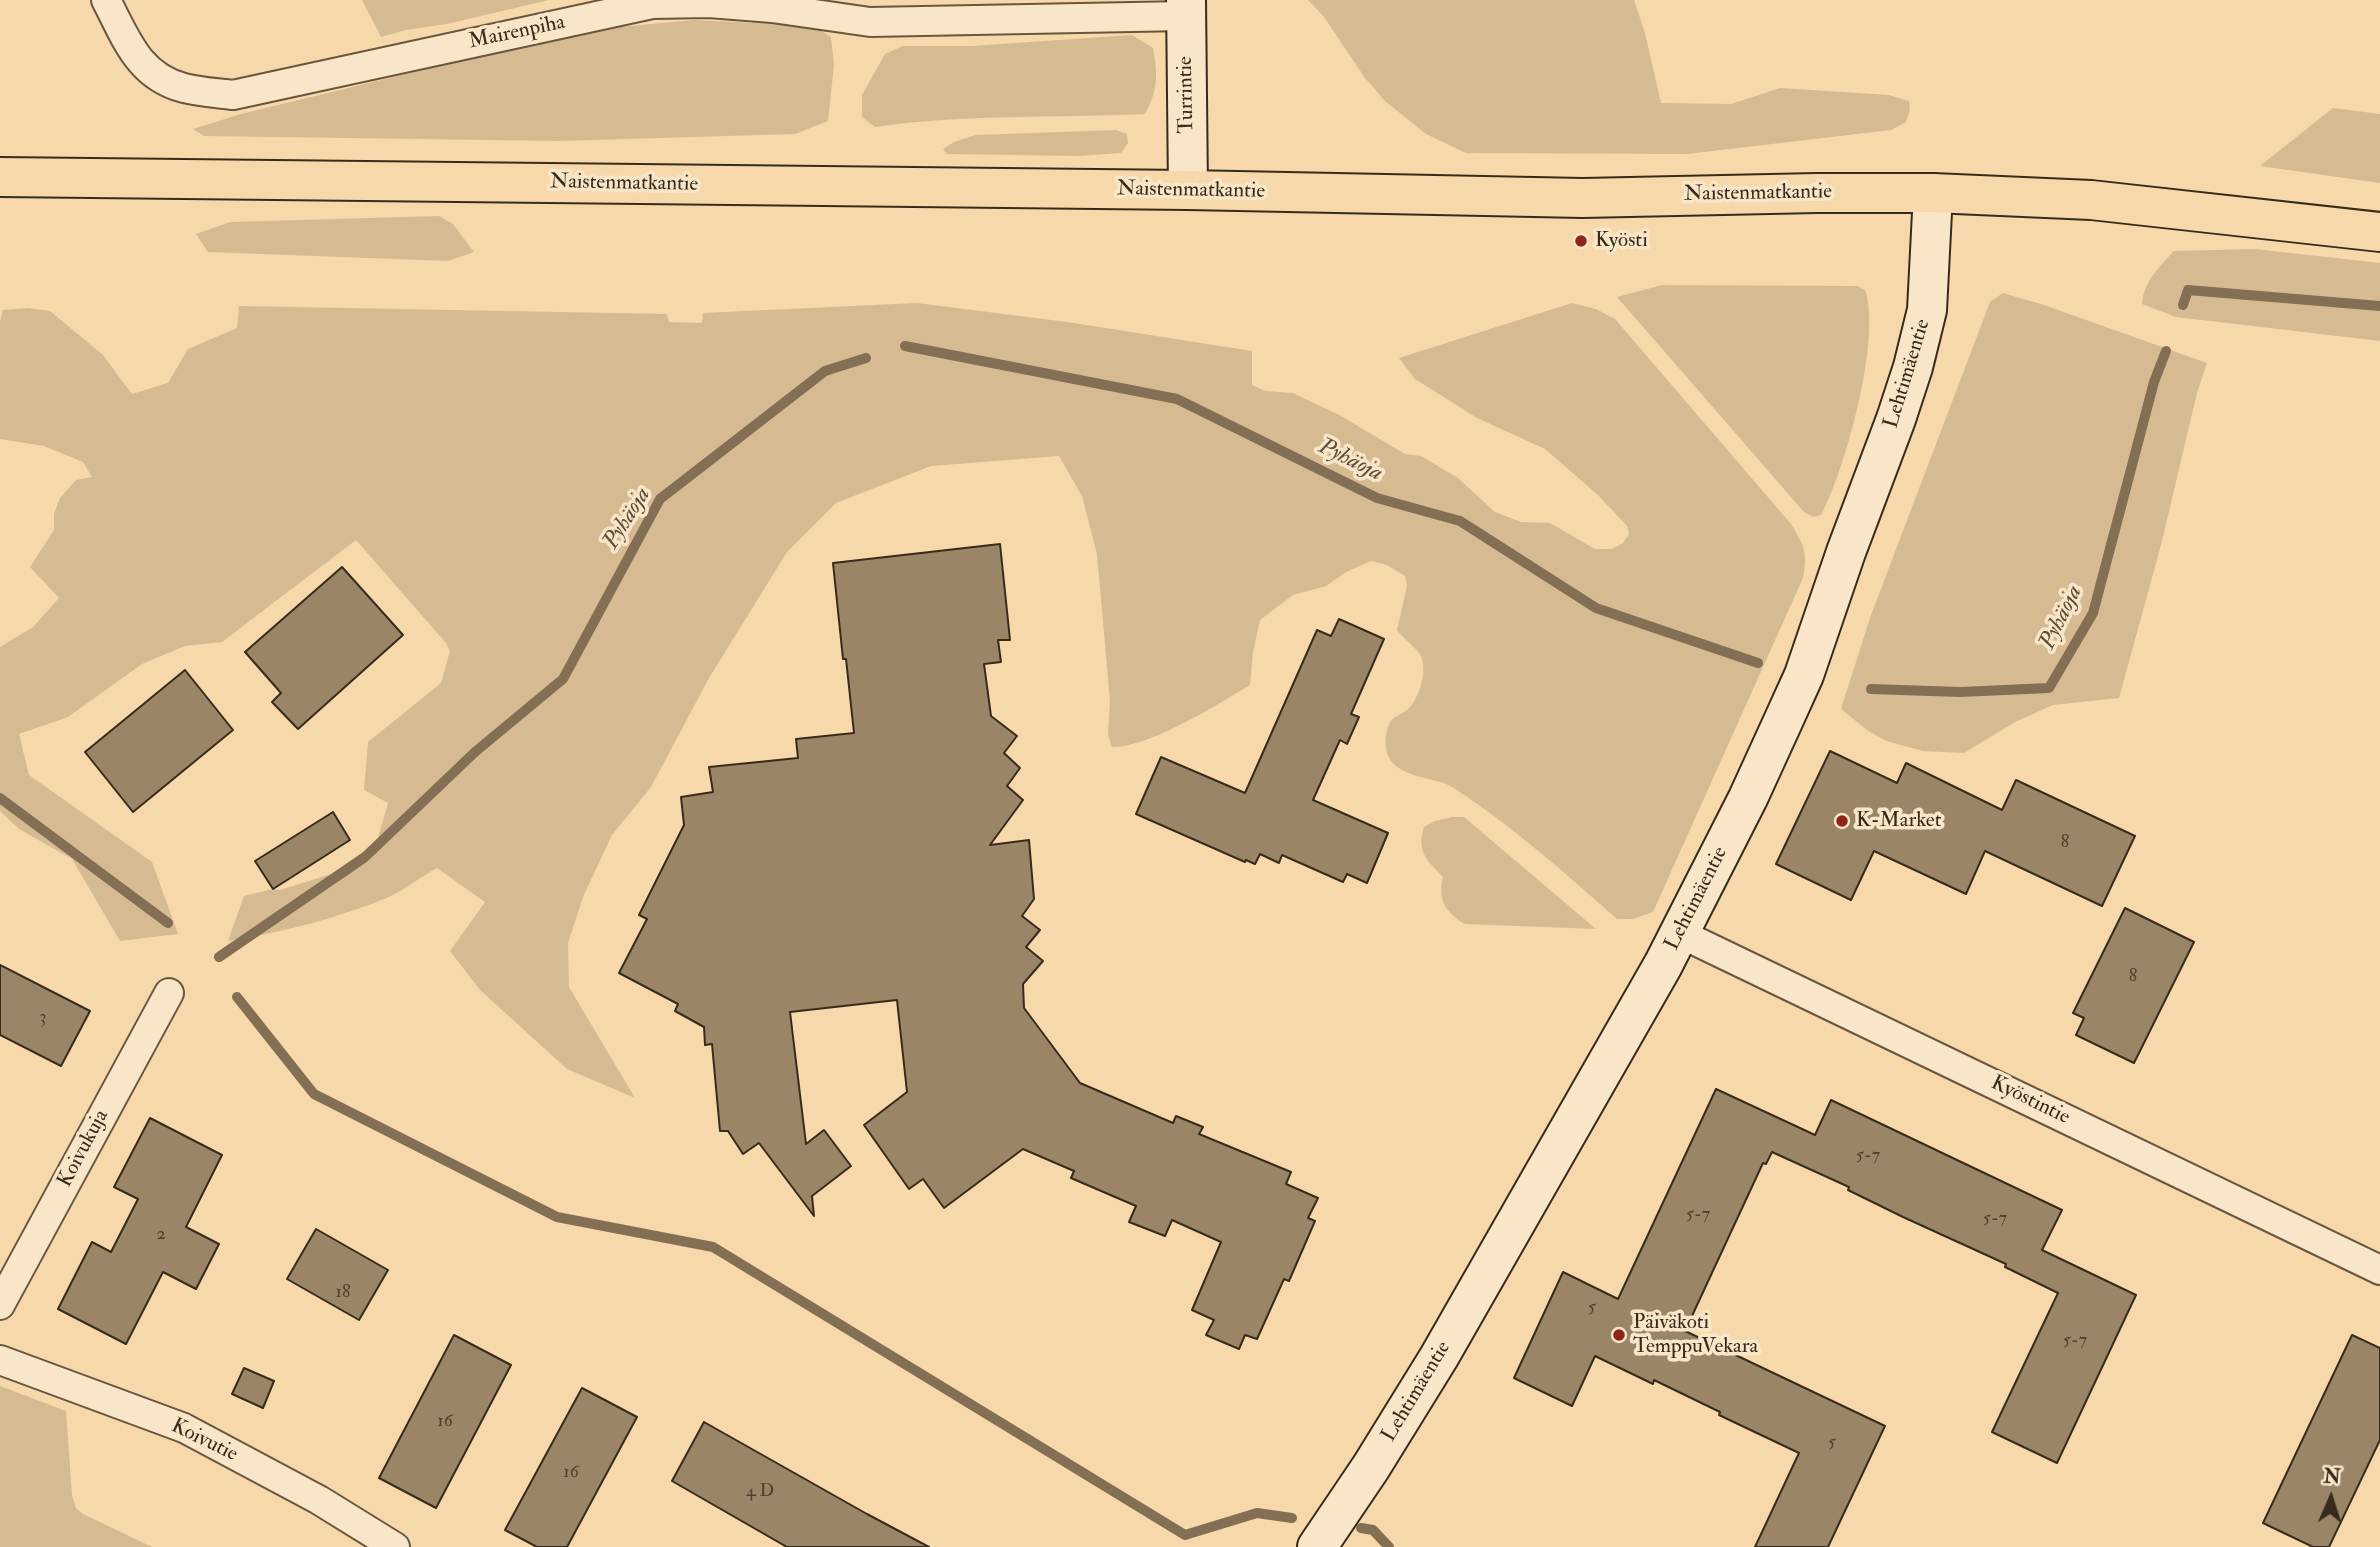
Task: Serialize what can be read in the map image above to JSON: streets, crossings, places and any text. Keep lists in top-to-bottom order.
{
  "streets": {
    "main road": ["Naistenmatkantie"],
    "street": [
      "Mairenpiha",
      "Turrintie",
      "Lehtimäentie",
      "Kyöstintie",
      "Koivukuja",
      "Koivutie"
    ]
  },
  "crossings": [
    ["Mairenpiha", "Turrintie"],
    ["Turrintie", "Naistenmatkantie"],
    ["Naistenmatkantie", "Lehtimäentie"],
    ["Lehtimäentie", "Kyöstintie"]
  ],
  "water": ["Pyhäoja"],
  "places": ["Kyösti", "K-Market", "Päiväkoti TemppuVekara"],
  "house_numbers": [
    "8",
    "8",
    "3",
    "5-7",
    "5-7",
    "5-7",
    "2",
    "18",
    "5",
    "5-7",
    "16",
    "5",
    "16",
    "4 D"
  ],
  "north": "top"
}
